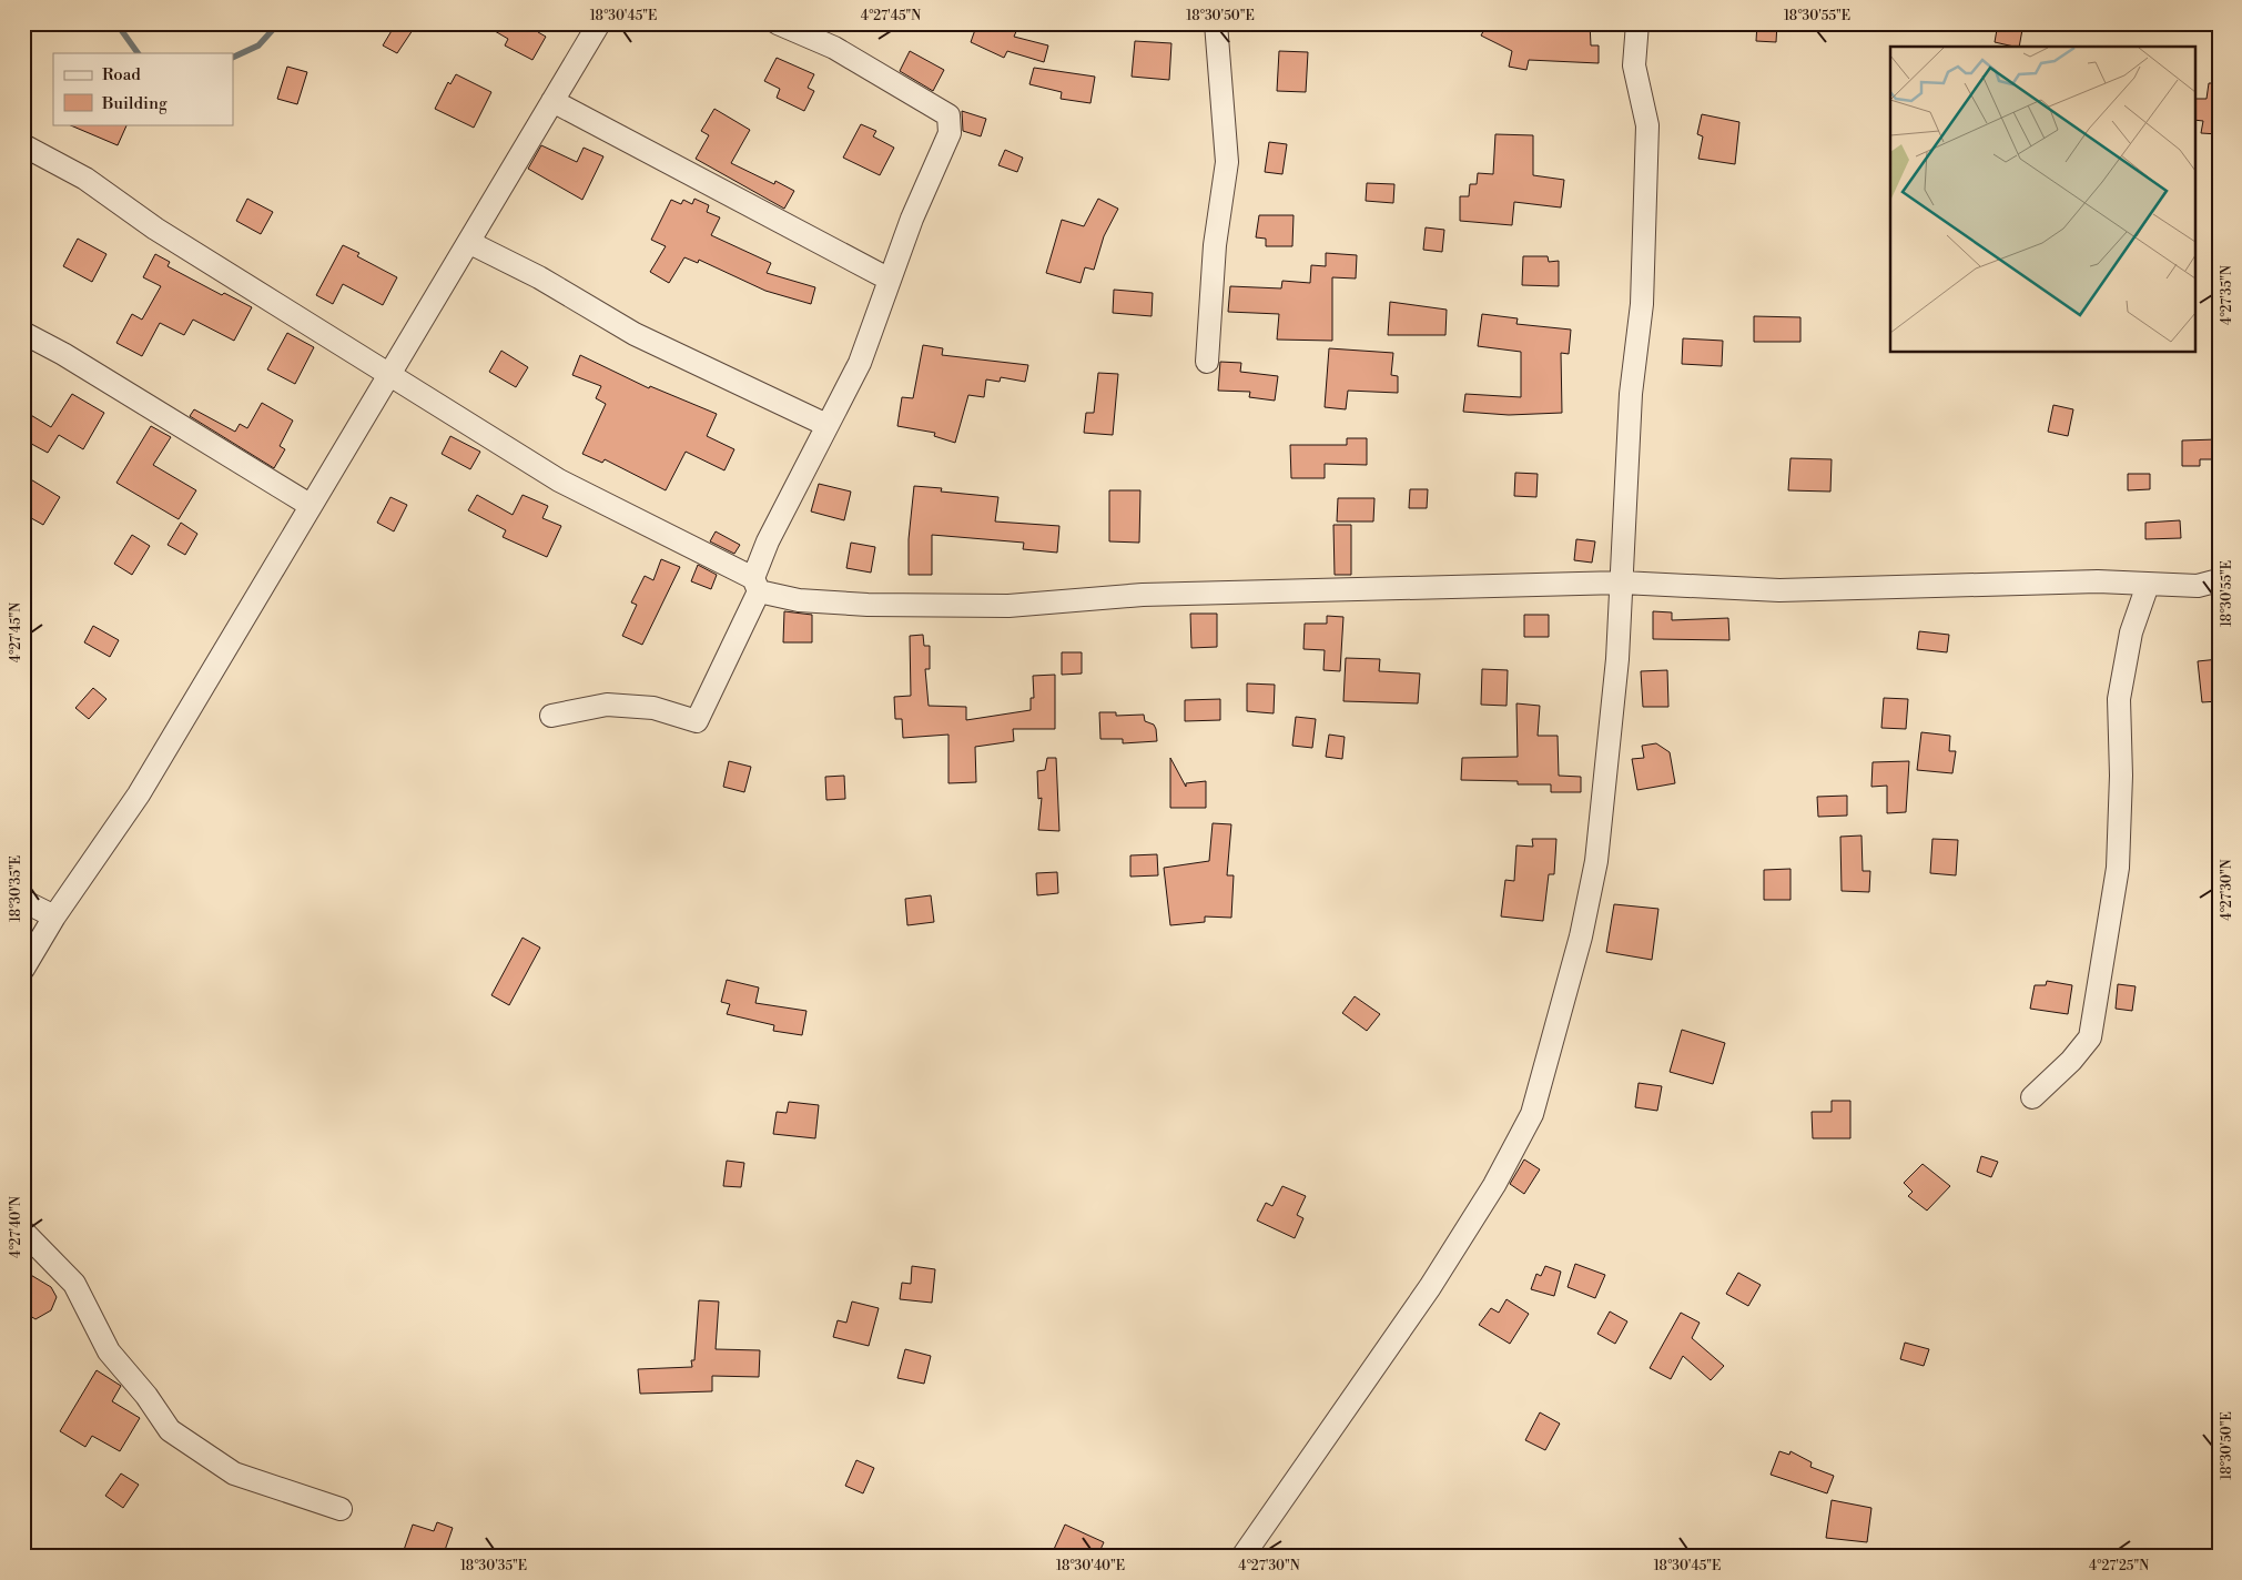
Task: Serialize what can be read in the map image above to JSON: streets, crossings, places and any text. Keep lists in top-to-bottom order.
{
  "legend": ["Road", "Building"],
  "coordinates": [
    "18°30'45\"E",
    "4°27'45\"N",
    "18°30'50\"E",
    "18°30'55\"E",
    "4°27'35\"N",
    "18°30'35\"E",
    "4°27'30\"N",
    "4°27'40\"N",
    "18°30'40\"E",
    "4°27'25\"N"
  ]
}
